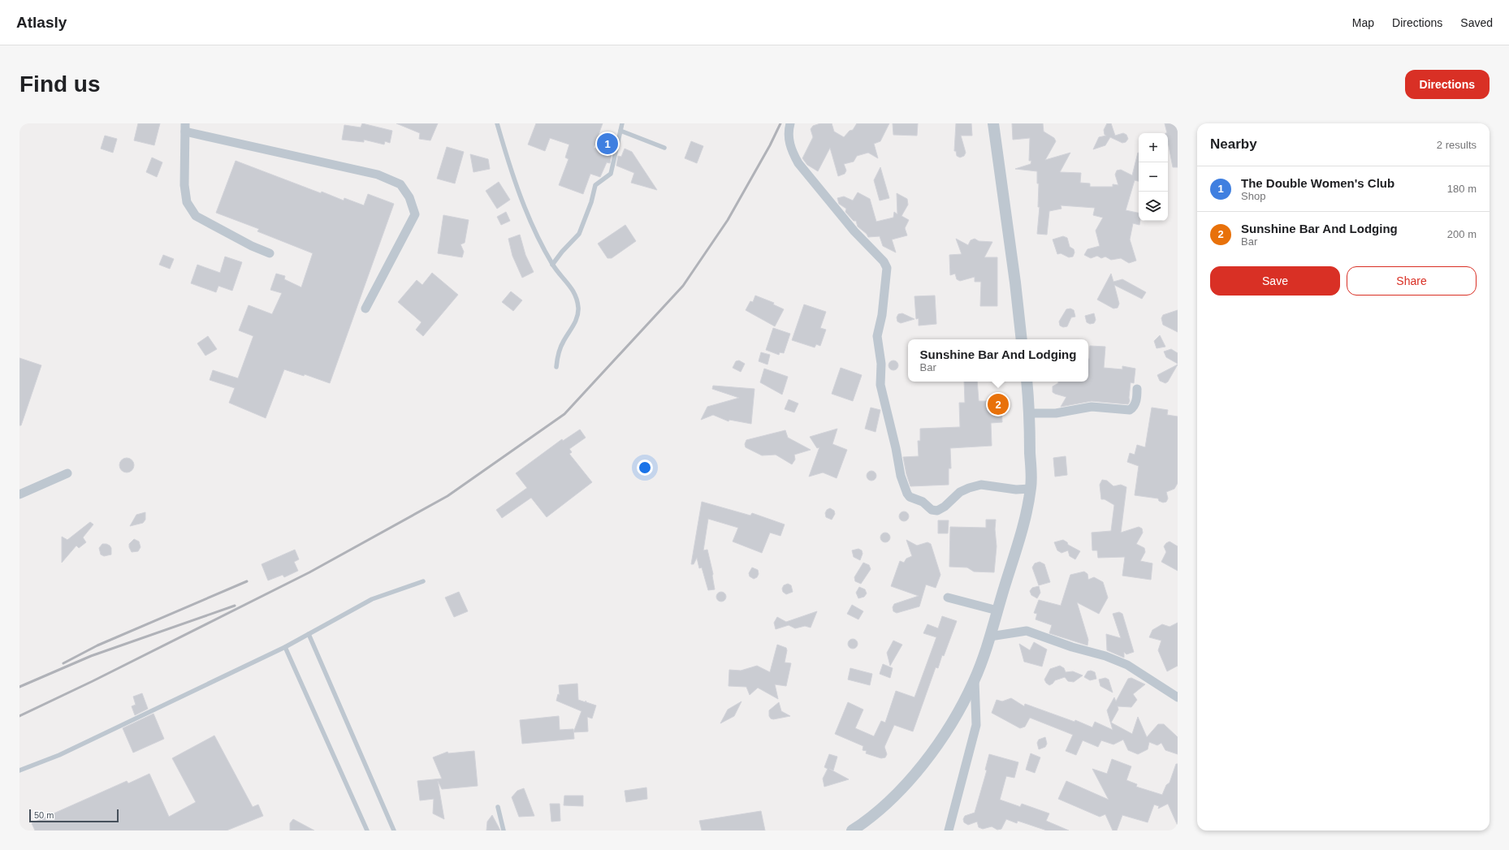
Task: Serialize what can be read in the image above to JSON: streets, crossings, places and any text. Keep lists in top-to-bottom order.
{
  "scale_bar": "50 m",
  "page": {
    "header": "Atlasly",
    "nav": ["Map", "Directions", "Saved"],
    "buttons": [
      "Directions",
      ["Save", "Share"]
    ],
    "title": "Find us",
    "heading": ["Nearby", "2 results"],
    "pins": ["1", "2"],
    "map_buttons": ["+", "−"],
    "list": [
      {
        "mark": "1",
        "name": "The Double Women's Club",
        "note": "Shop",
        "value": "180 m"
      },
      {
        "mark": "2",
        "name": "Sunshine Bar And Lodging",
        "note": "Bar",
        "value": "200 m"
      }
    ],
    "popup": ["Sunshine Bar And Lodging", "Bar"],
    "scale": "50 m"
  }
}
